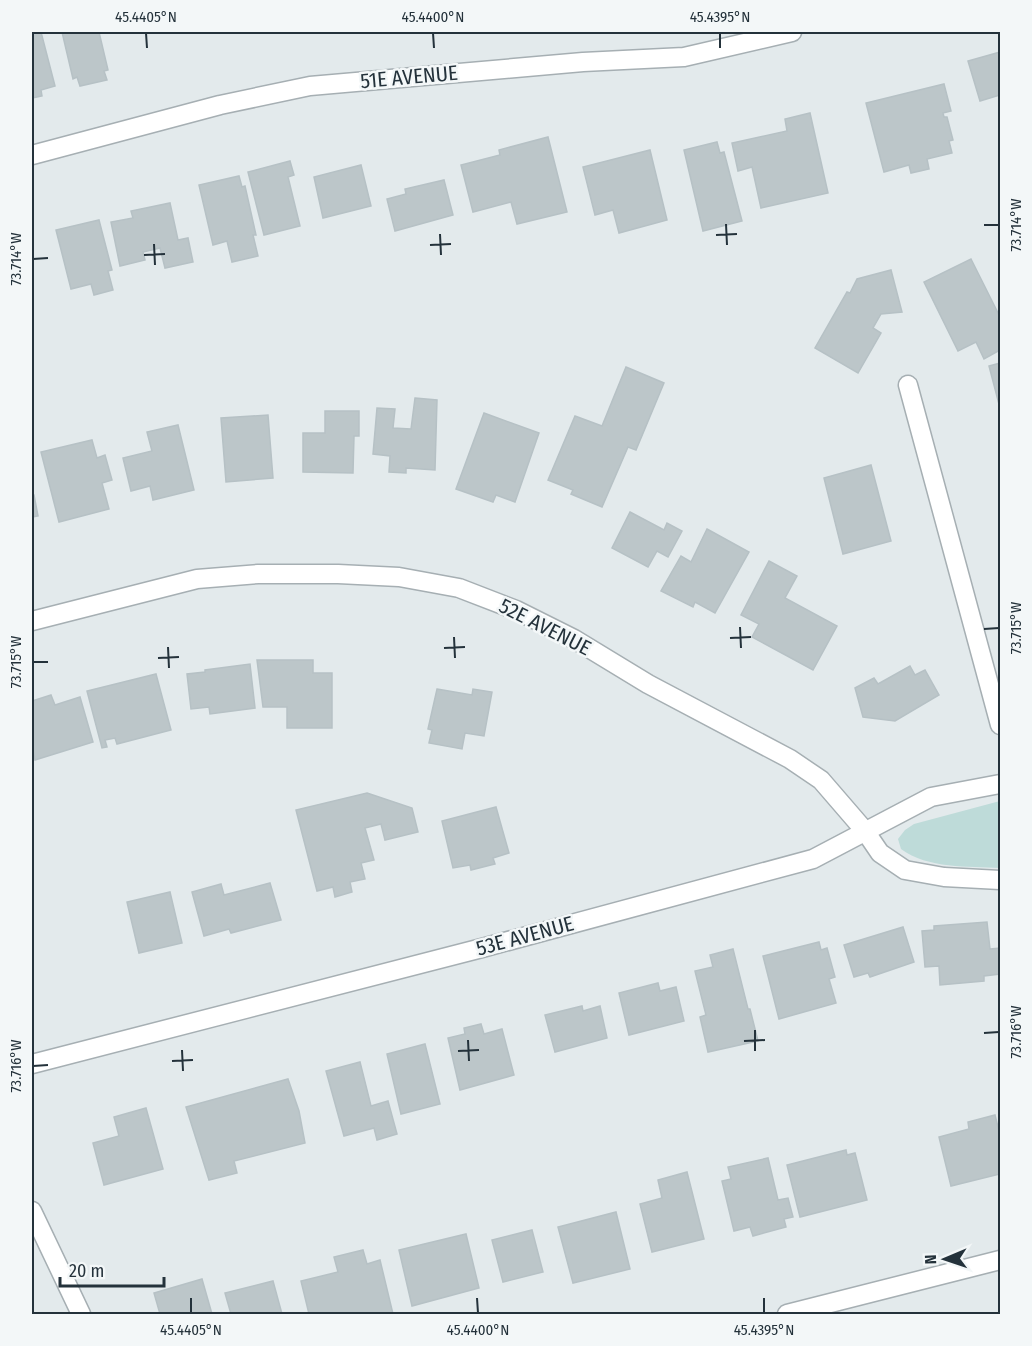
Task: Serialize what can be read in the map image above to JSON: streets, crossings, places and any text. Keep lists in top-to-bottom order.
{
  "streets": {
    "street": ["51E AVENUE", "52E AVENUE", "53E AVENUE"]
  },
  "crossings": [
    ["52E AVENUE", "53E AVENUE"]
  ],
  "scale_bar": "20 m",
  "north": "left",
  "coordinates": [
    "45.4405°N",
    "45.4400°N",
    "45.4395°N",
    "73.714°W",
    "73.715°W",
    "73.716°W"
  ]
}
